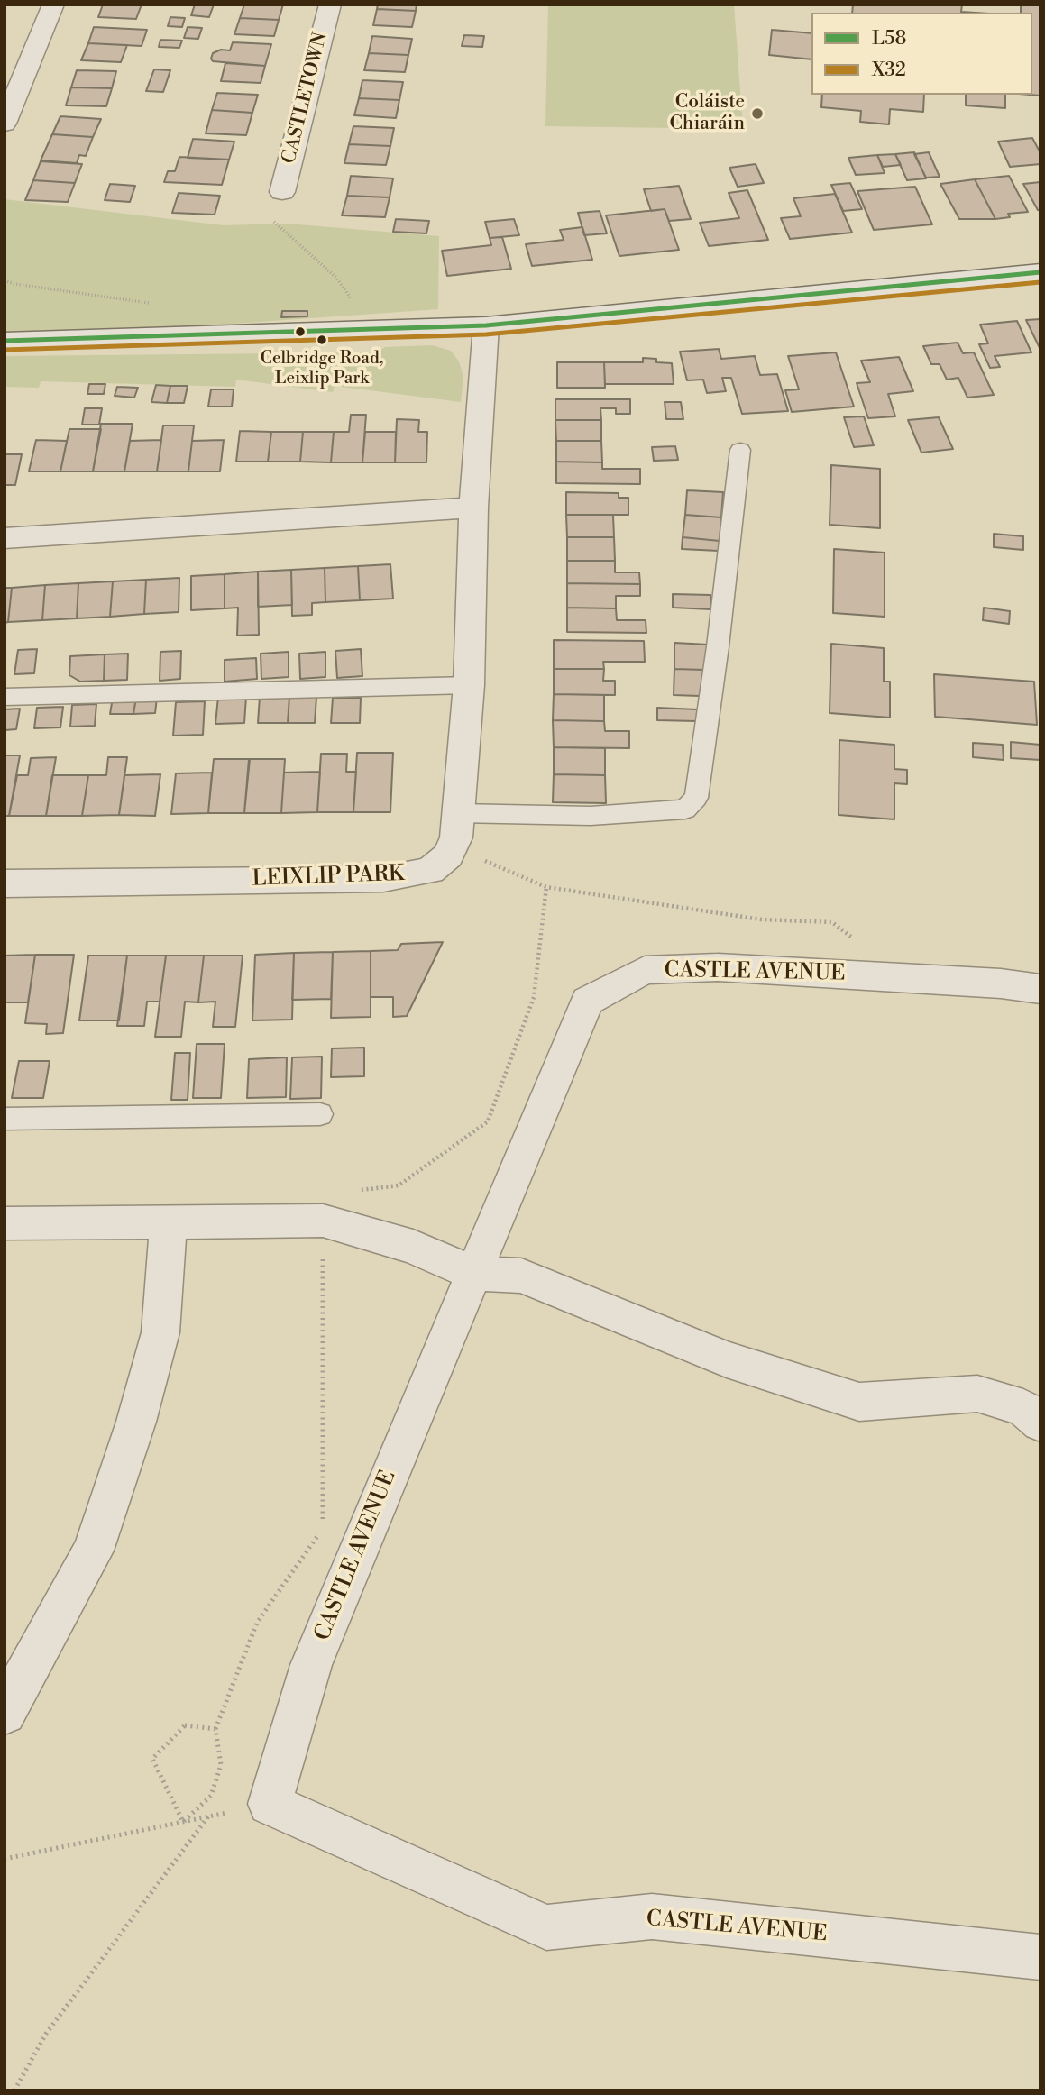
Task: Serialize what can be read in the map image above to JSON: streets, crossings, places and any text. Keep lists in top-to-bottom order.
{
  "streets": {
    "street": ["CASTLETOWN", "LEIXLIP PARK", "CASTLE AVENUE"]
  },
  "places": ["Coláiste Chiaráin", "Celbridge Road, Leixlip Park"],
  "lines": ["transit line L58", "transit line X32"],
  "legend": ["L58", "X32"]
}
